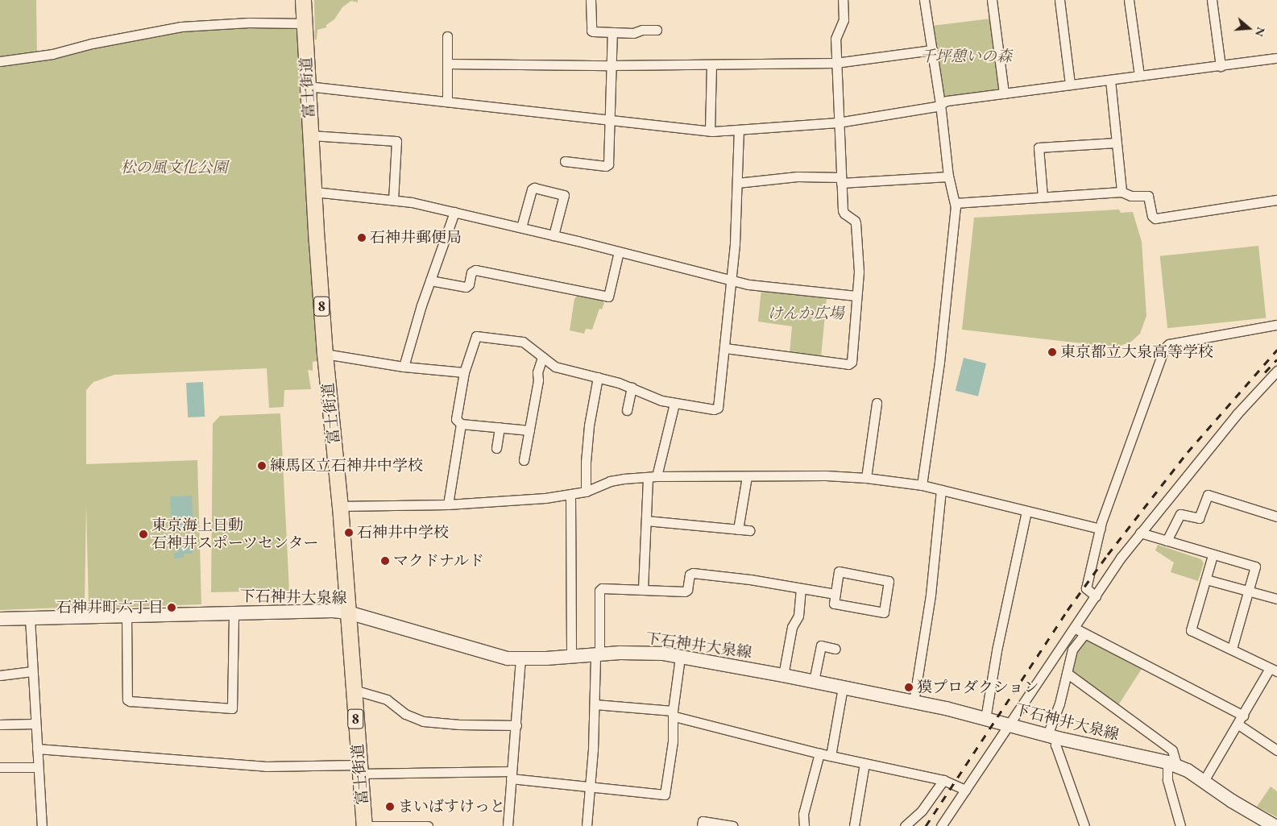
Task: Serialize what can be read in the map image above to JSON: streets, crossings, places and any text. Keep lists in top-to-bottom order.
{
  "streets": {
    "main road": ["富士街道", "8", "下石神井大泉線"]
  },
  "crossings": [
    ["富士街道", "下石神井大泉線"]
  ],
  "parks": ["千坪憩いの森", "松の風文化公園", "けんか広場"],
  "places": [
    "石神井郵便局",
    "東京都立大泉高等学校",
    "練馬区立石神井中学校",
    "石神井中学校",
    "東京海上日動 石神井スポーツセンター",
    "マクドナルド",
    "石神井町六丁目",
    "獏プロダクション",
    "まいばすけっと"
  ],
  "north": "right"
}
